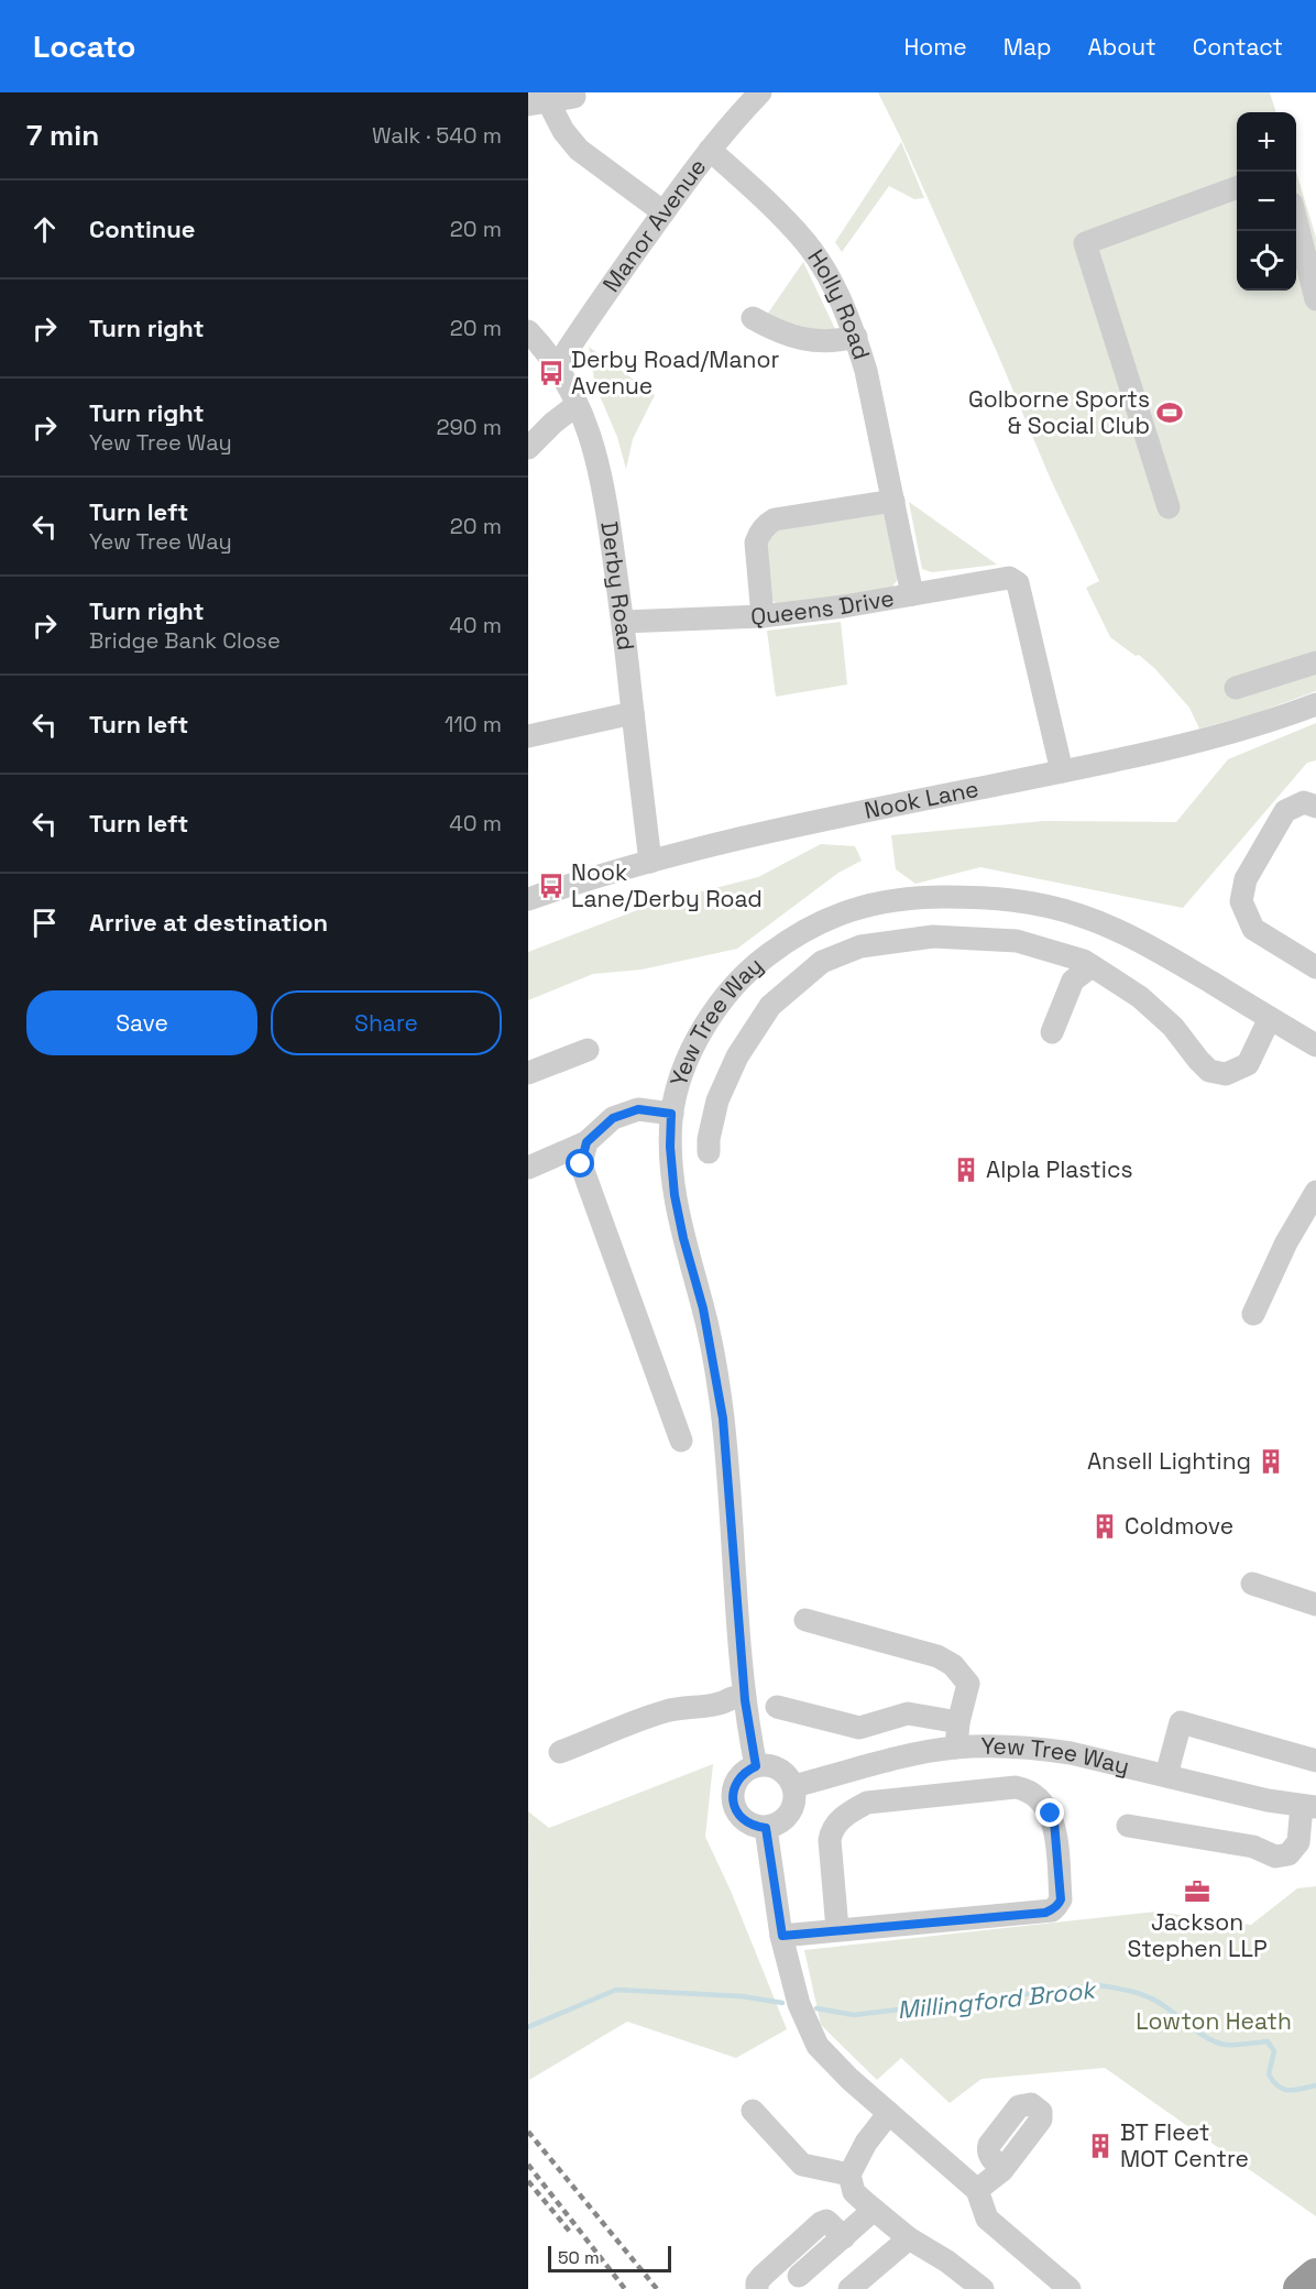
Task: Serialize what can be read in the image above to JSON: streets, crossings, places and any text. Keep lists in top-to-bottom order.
{
  "streets": {
    "street": [
      "Manor Avenue",
      "Holly Road",
      "Derby Road",
      "Queens Drive",
      "Nook Lane",
      "Yew Tree Way"
    ]
  },
  "crossings": [
    ["Manor Avenue", "Holly Road"],
    ["Manor Avenue", "Derby Road"],
    ["Holly Road", "Queens Drive"],
    ["Derby Road", "Queens Drive"],
    ["Derby Road", "Nook Lane"],
    ["Queens Drive", "Nook Lane"]
  ],
  "water": ["Millingford Brook"],
  "parks": ["Lowton Heath"],
  "places": {
    "bus stop": ["Derby Road/Manor Avenue", "Nook Lane/Derby Road"],
    "sports": ["Golborne Sports & Social Club"],
    "building": [
      "Alpla Plastics",
      "Ansell Lighting",
      "Coldmove",
      "BT Fleet MOT Centre"
    ],
    "office": ["Jackson Stephen LLP"]
  },
  "scale_bar": "50 m",
  "page": {
    "header": "Locato",
    "nav": [
      "Home",
      "Map",
      "About",
      "Contact"
    ],
    "heading": ["7 min", "Walk · 540 m"],
    "map_buttons": ["+", "−"],
    "list": [
      ["Continue", "20 m"],
      ["Turn right", "20 m"],
      ["Turn right", "Yew Tree Way", "290 m"],
      ["Turn left", "Yew Tree Way", "20 m"],
      ["Turn right", "Bridge Bank Close", "40 m"],
      ["Turn left", "110 m"],
      ["Turn left", "40 m"],
      "Arrive at destination"
    ],
    "buttons": ["Save", "Share"],
    "scale": "50 m"
  }
}
